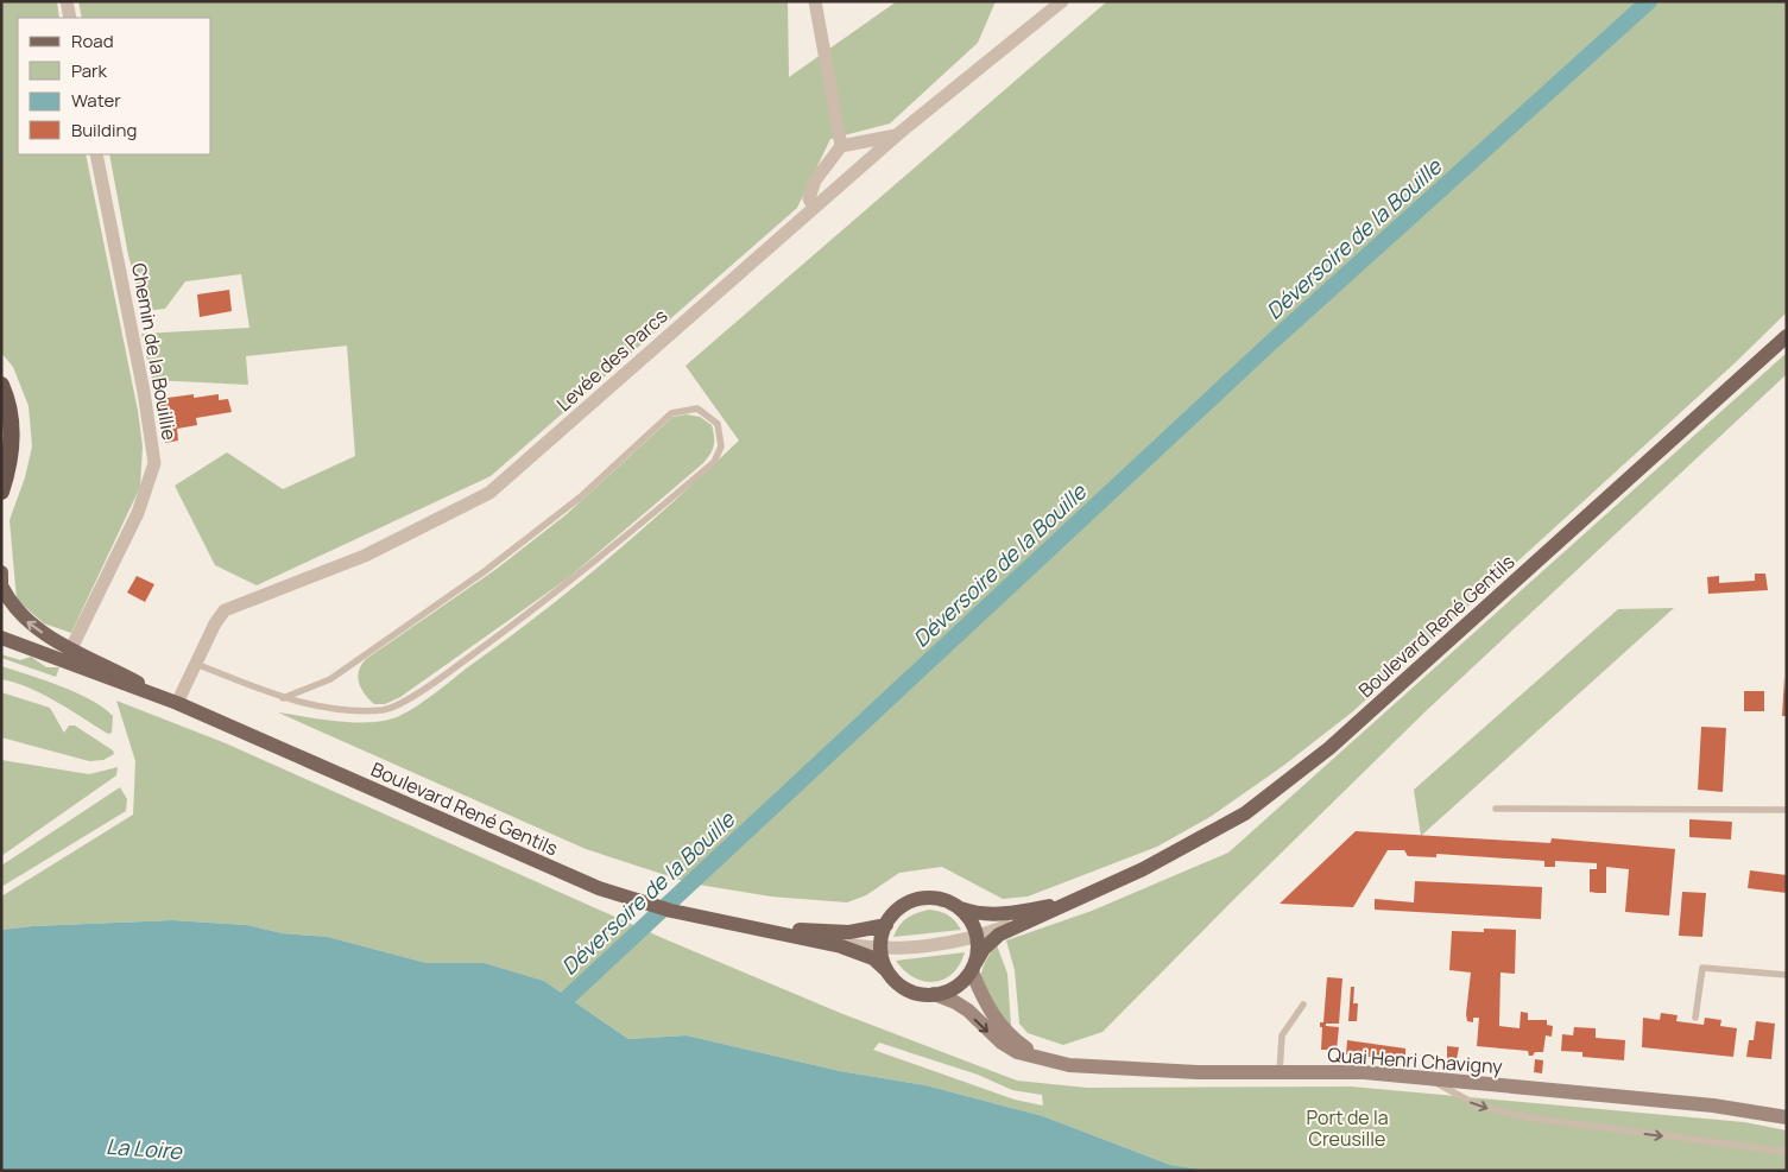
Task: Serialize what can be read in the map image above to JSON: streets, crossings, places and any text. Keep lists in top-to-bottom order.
{
  "streets": {
    "main road": ["Boulevard René Gentils", "Quai Henri Chavigny"],
    "street": ["Chemin de la Bouillie", "Levée des Parcs"]
  },
  "crossings": [
    ["Chemin de la Bouillie", "Boulevard René Gentils"],
    ["Levée des Parcs", "Boulevard René Gentils"],
    ["Boulevard René Gentils", "Quai Henri Chavigny"]
  ],
  "water": ["Déversoire de la Bouille", "La Loire"],
  "parks": ["Port de la Creusille"],
  "legend": [
    "Road",
    "Park",
    "Water",
    "Building"
  ]
}
